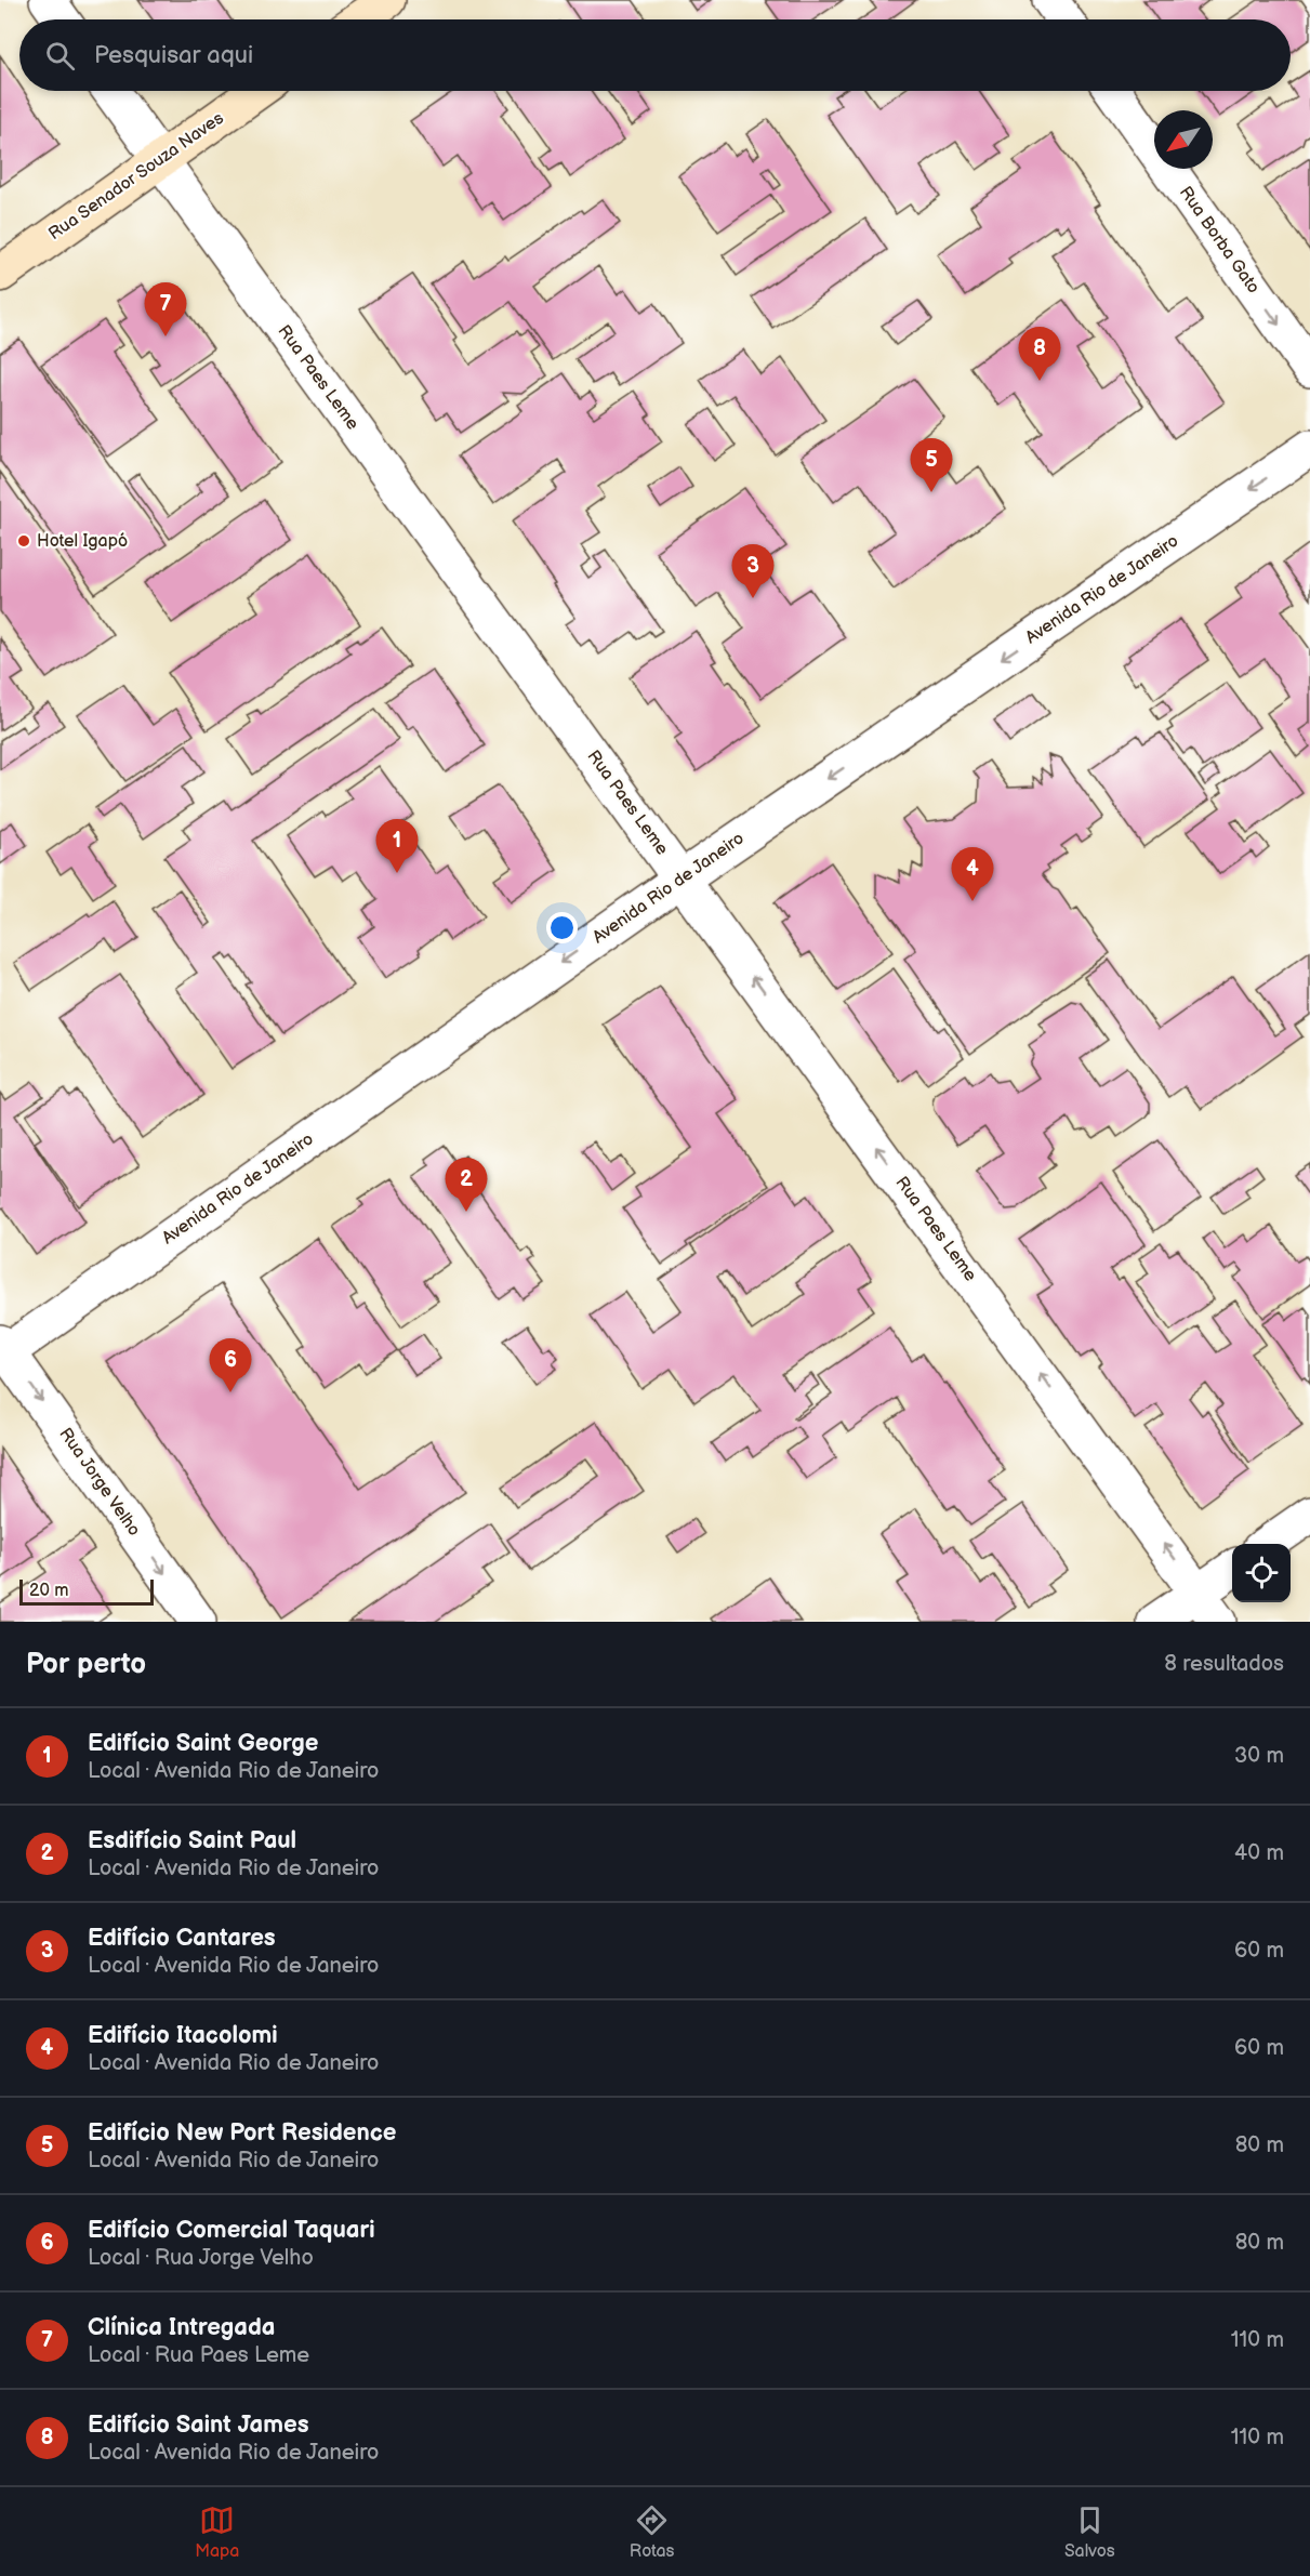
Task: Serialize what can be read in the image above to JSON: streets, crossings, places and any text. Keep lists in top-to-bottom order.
{
  "streets": {
    "main road": ["Rua Senador Souza Naves"],
    "street": [
      "Rua Borba Gato",
      "Rua Paes Leme",
      "Avenida Rio de Janeiro",
      "Rua Jorge Velho"
    ]
  },
  "crossings": [
    ["Rua Senador Souza Naves", "Rua Paes Leme"],
    ["Rua Paes Leme", "Avenida Rio de Janeiro"],
    ["Avenida Rio de Janeiro", "Rua Jorge Velho"]
  ],
  "one_way": [
    "Rua Borba Gato",
    "Rua Paes Leme",
    "Avenida Rio de Janeiro",
    "Rua Jorge Velho"
  ],
  "places": ["Hotel Igapó"],
  "scale_bar": "20 m",
  "north": "bottom left",
  "page": {
    "search": "Pesquisar aqui",
    "pins": [
      "7",
      "8",
      "5",
      "3",
      "1",
      "4",
      "2",
      "6"
    ],
    "scale": "20 m",
    "heading": ["Por perto", "8 resultados"],
    "list": [
      {
        "mark": "1",
        "name": "Edifício Saint George",
        "note": "Local · Avenida Rio de Janeiro",
        "value": "30 m"
      },
      {
        "mark": "2",
        "name": "Esdifício Saint Paul",
        "note": "Local · Avenida Rio de Janeiro",
        "value": "40 m"
      },
      {
        "mark": "3",
        "name": "Edifício Cantares",
        "note": "Local · Avenida Rio de Janeiro",
        "value": "60 m"
      },
      {
        "mark": "4",
        "name": "Edifício Itacolomi",
        "note": "Local · Avenida Rio de Janeiro",
        "value": "60 m"
      },
      {
        "mark": "5",
        "name": "Edifício New Port Residence",
        "note": "Local · Avenida Rio de Janeiro",
        "value": "80 m"
      },
      {
        "mark": "6",
        "name": "Edifício Comercial Taquari",
        "note": "Local · Rua Jorge Velho",
        "value": "80 m"
      },
      {
        "mark": "7",
        "name": "Clínica Intregada",
        "note": "Local · Rua Paes Leme",
        "value": "110 m"
      },
      {
        "mark": "8",
        "name": "Edifício Saint James",
        "note": "Local · Avenida Rio de Janeiro",
        "value": "110 m"
      }
    ],
    "nav": ["Mapa", "Rotas", "Salvos"]
  }
}
